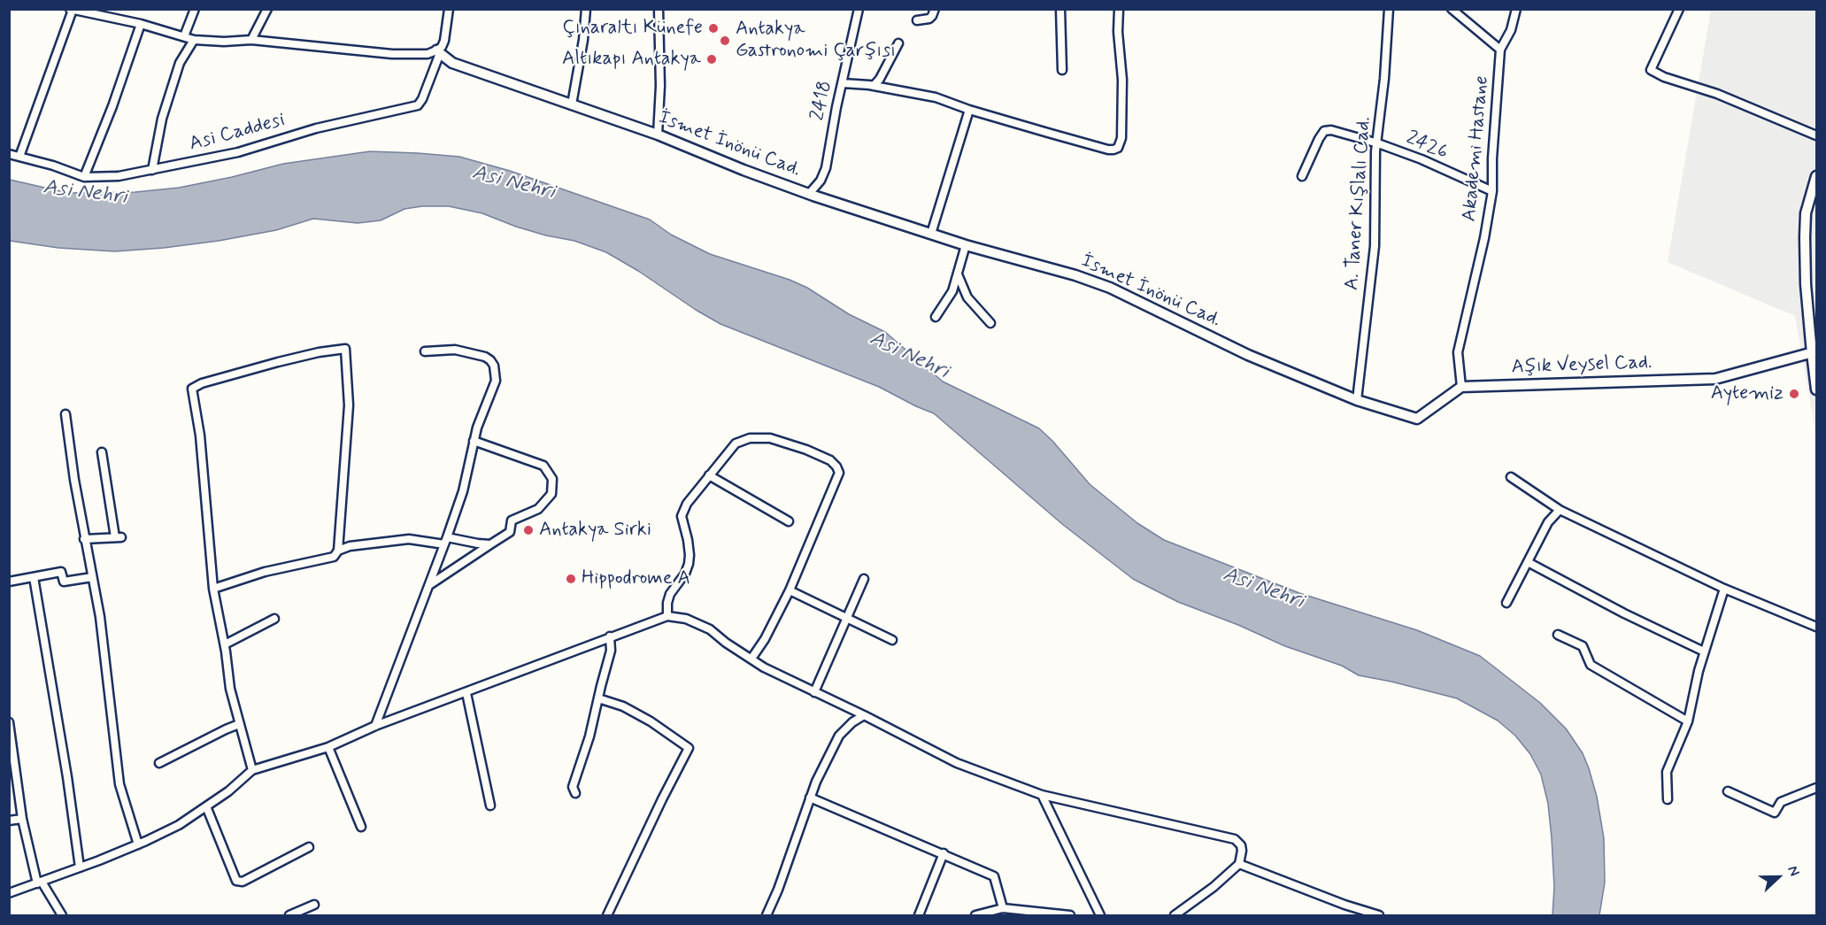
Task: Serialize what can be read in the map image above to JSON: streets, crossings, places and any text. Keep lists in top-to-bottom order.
{
  "streets": {
    "street": [
      "2418",
      "Asi Caddesi",
      "İsmet İnönü Cad.",
      "2426",
      "Akademi Hastane",
      "A. Taner Kışlalı Cad.",
      "Aşık Veysel Cad."
    ]
  },
  "crossings": [
    ["2418", "İsmet İnönü Cad."],
    ["Asi Caddesi", "İsmet İnönü Cad."],
    ["İsmet İnönü Cad.", "A. Taner Kışlalı Cad."],
    ["2426", "Akademi Hastane"],
    ["2426", "A. Taner Kışlalı Cad."],
    ["Akademi Hastane", "Aşık Veysel Cad."]
  ],
  "water": ["Asi Nehri"],
  "places": [
    "Çınaraltı Künefe",
    "Antakya Gastronomi Çarşısı",
    "Altıkapı Antakya",
    "Aytemiz",
    "Antakya Sirki",
    "Hippodrome A"
  ],
  "north": "right"
}
